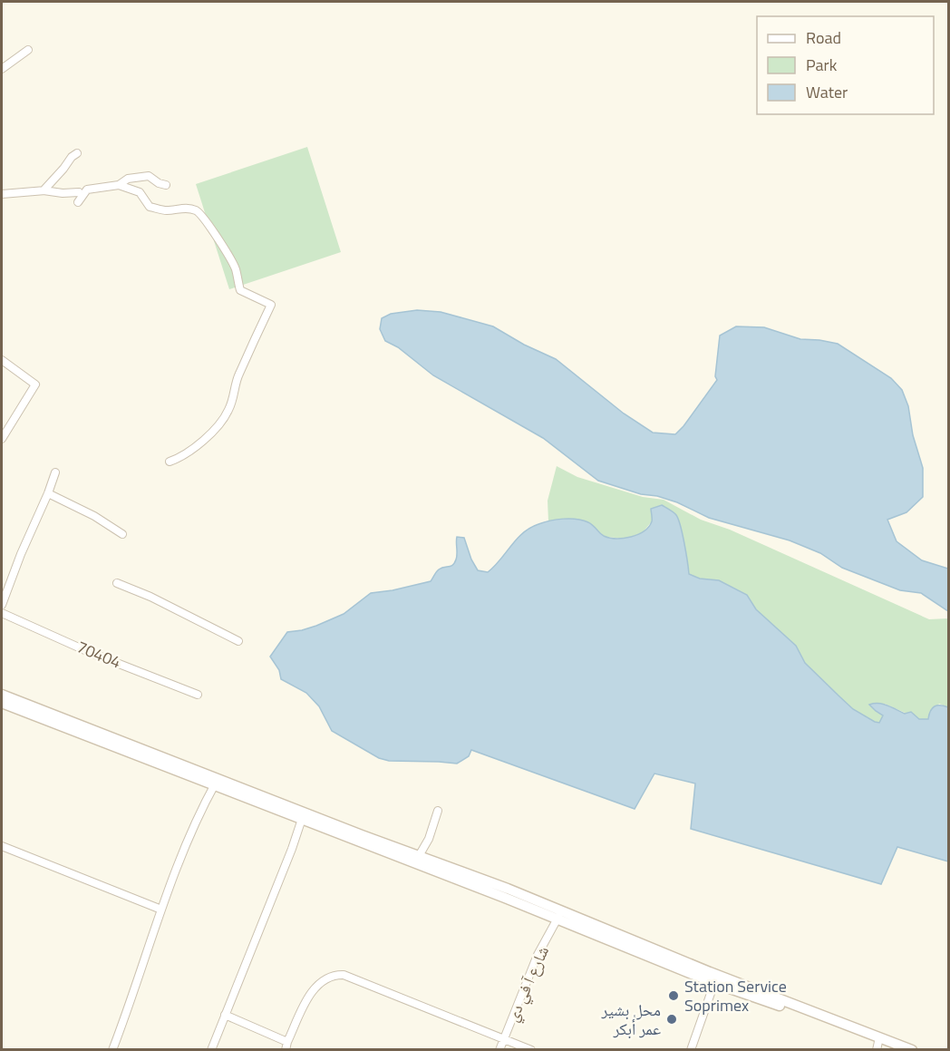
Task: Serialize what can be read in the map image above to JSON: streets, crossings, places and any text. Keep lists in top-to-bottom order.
{
  "streets": {
    "street": ["70404", "شارع آ في دي"]
  },
  "places": ["Station Service Soprimex", "محل بشير عمر أبكر"],
  "legend": ["Road", "Park", "Water"]
}
